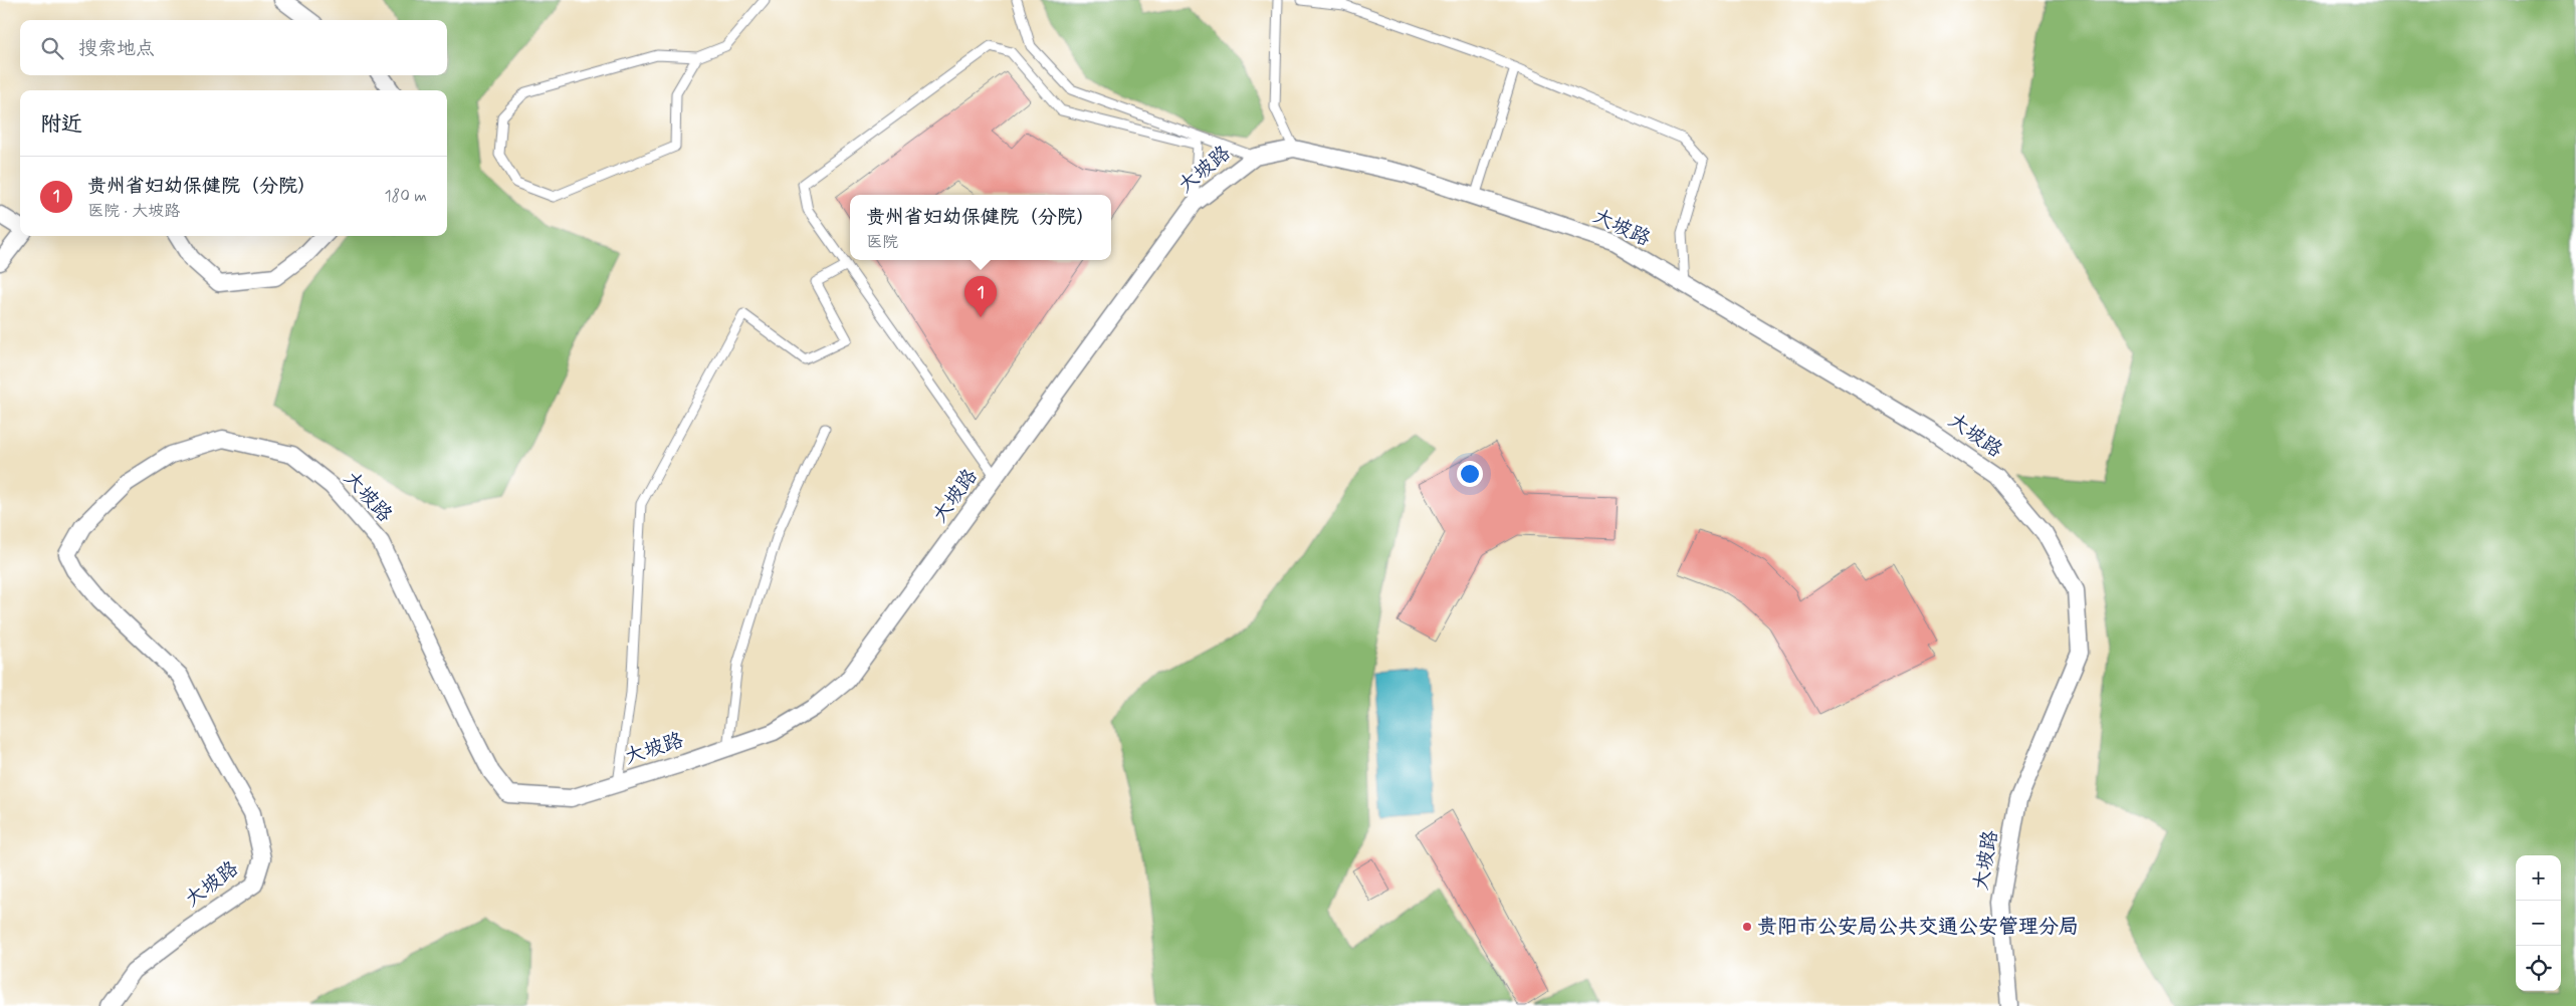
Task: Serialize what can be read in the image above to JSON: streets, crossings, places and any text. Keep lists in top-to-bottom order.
{
  "streets": {
    "street": ["大坡路"]
  },
  "places": ["贵阳市公安局公共交通公安管理分局"],
  "page": {
    "search": "搜索地点",
    "heading": "附近",
    "list": [
      {
        "mark": "1",
        "name": "贵州省妇幼保健院（分院）",
        "note": "医院 · 大坡路",
        "value": "180 m"
      }
    ],
    "popup": ["贵州省妇幼保健院（分院）", "医院"],
    "pins": "1",
    "map_buttons": ["+", "−"]
  }
}
